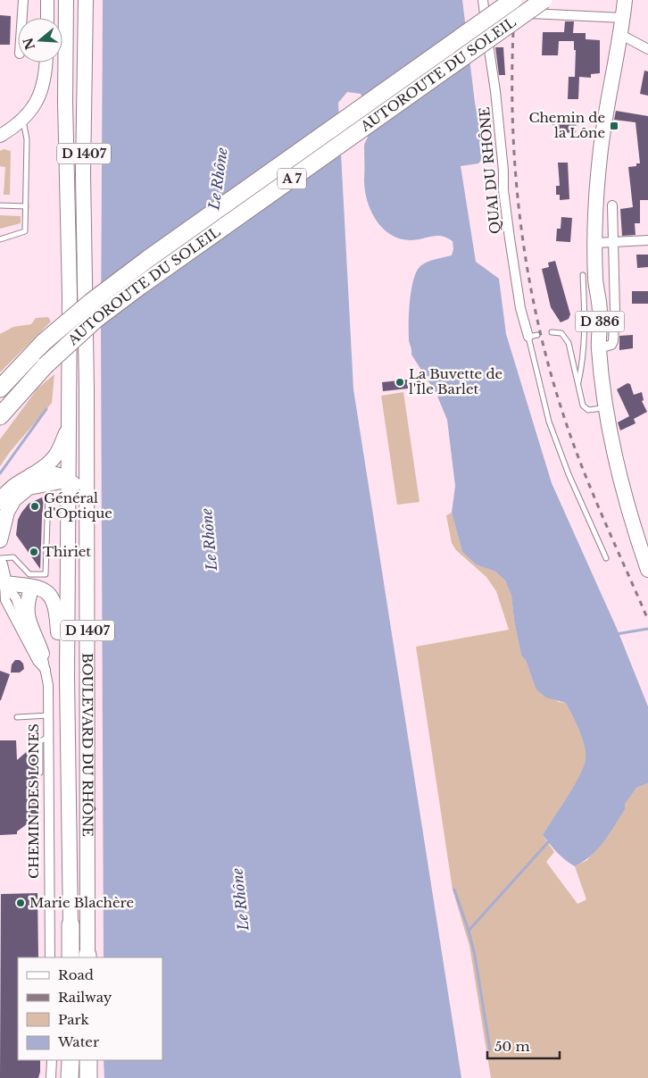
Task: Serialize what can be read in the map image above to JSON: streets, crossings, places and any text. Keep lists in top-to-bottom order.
{
  "streets": {
    "highway": ["AUTOROUTE DU SOLEIL", "A 7"],
    "main road": ["D 1407", "D 386", "BOULEVARD DU RHÔNE"],
    "street": ["QUAI DU RHÔNE", "CHEMIN DES LONES"]
  },
  "water": ["Le Rhône"],
  "places": {
    "transit": ["Chemin de la Lône"],
    "other": [
      "La Buvette de l'Île Barlet",
      "Général d'Optique",
      "Thiriet",
      "Marie Blachère"
    ]
  },
  "legend": [
    "Road",
    "Railway",
    "Park",
    "Water"
  ],
  "scale_bar": "50 m",
  "north": "left"
}
